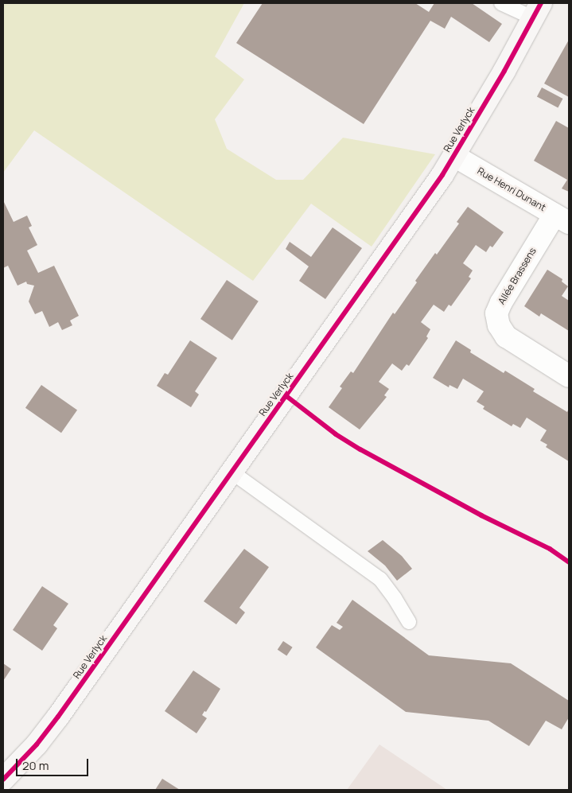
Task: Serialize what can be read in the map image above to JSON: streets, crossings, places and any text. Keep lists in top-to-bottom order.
{
  "streets": {
    "street": ["Rue Verlyck", "Rue Henri Dunant", "Allée Brassens"]
  },
  "crossings": [
    ["Rue Verlyck", "Rue Henri Dunant"],
    ["Rue Henri Dunant", "Allée Brassens"]
  ],
  "scale_bar": "20 m"
}
